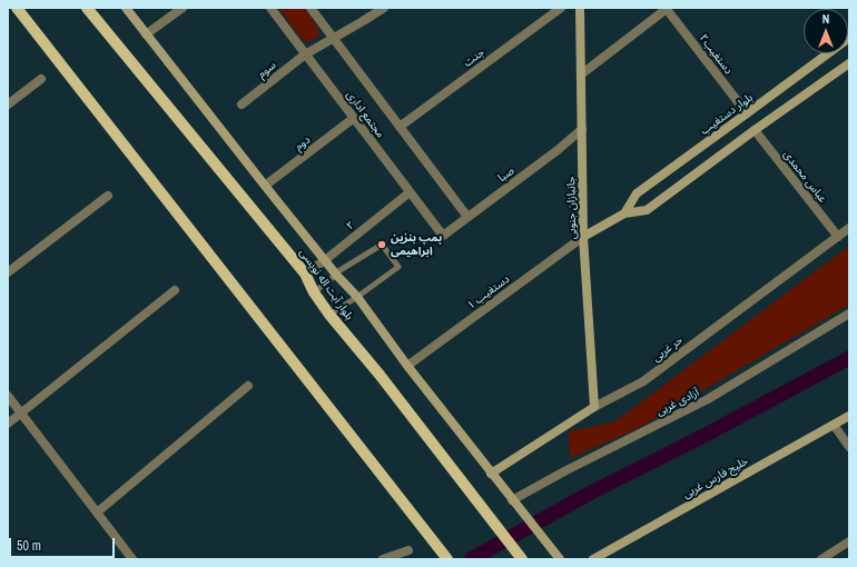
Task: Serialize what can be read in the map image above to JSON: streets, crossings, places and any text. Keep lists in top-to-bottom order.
{
  "streets": {
    "main road": ["بلوار آیت اله نویسی"],
    "street": [
      "دستغیب۲",
      "جنت",
      "سوم",
      "مجتمع اداری",
      "بلوار دستغیب",
      "دوم",
      "صبا",
      "عباس محمدی",
      "جانبازان جنوبی",
      "۲",
      "دستغیب ۱",
      "حر غربی",
      "آزادی غربی",
      "خلیج فارس غربی"
    ]
  },
  "crossings": [
    ["دستغیب۲", "بلوار دستغیب"],
    ["جنت", "مجتمع اداری"],
    ["سوم", "مجتمع اداری"],
    ["مجتمع اداری", "دوم"],
    ["مجتمع اداری", "صبا"],
    ["مجتمع اداری", "۲"],
    ["بلوار دستغیب", "عباس محمدی"],
    ["بلوار دستغیب", "جانبازان جنوبی"],
    ["بلوار دستغیب", "دستغیب ۱"],
    ["صبا", "جانبازان جنوبی"],
    ["عباس محمدی", "حر غربی"],
    ["جانبازان جنوبی", "دستغیب ۱"],
    ["جانبازان جنوبی", "حر غربی"],
    ["۲", "بلوار آیت اله نویسی"]
  ],
  "places": ["پمپ بنزین ابراهیمی"],
  "scale_bar": "50 m",
  "north": "top"
}
